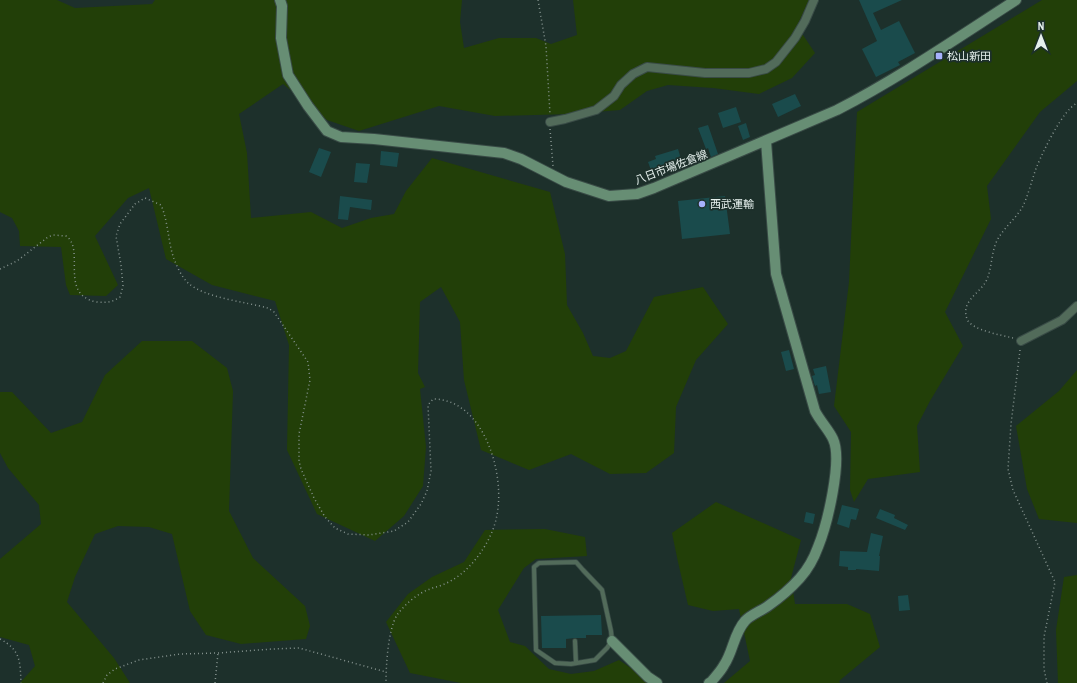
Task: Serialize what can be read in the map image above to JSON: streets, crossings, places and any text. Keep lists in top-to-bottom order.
{
  "streets": {
    "main road": ["八日市場佐倉線"]
  },
  "places": {
    "transit": ["松山新田"],
    "other": ["西武運輸"]
  },
  "north": "top"
}
